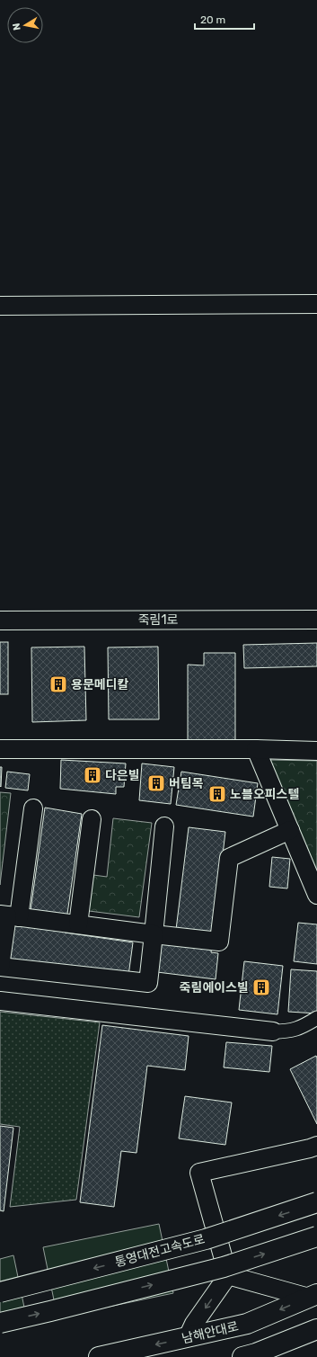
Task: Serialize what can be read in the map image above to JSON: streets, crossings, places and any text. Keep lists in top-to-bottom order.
{
  "streets": {
    "main road": ["통영대전고속도로", "남해안대로"],
    "street": ["죽림1로"]
  },
  "places": {
    "building": [
      "용문메디칼",
      "다은빌",
      "버팀목",
      "노블오피스텔",
      "죽림에이스빌"
    ]
  },
  "scale_bar": "20 m",
  "north": "left"
}
